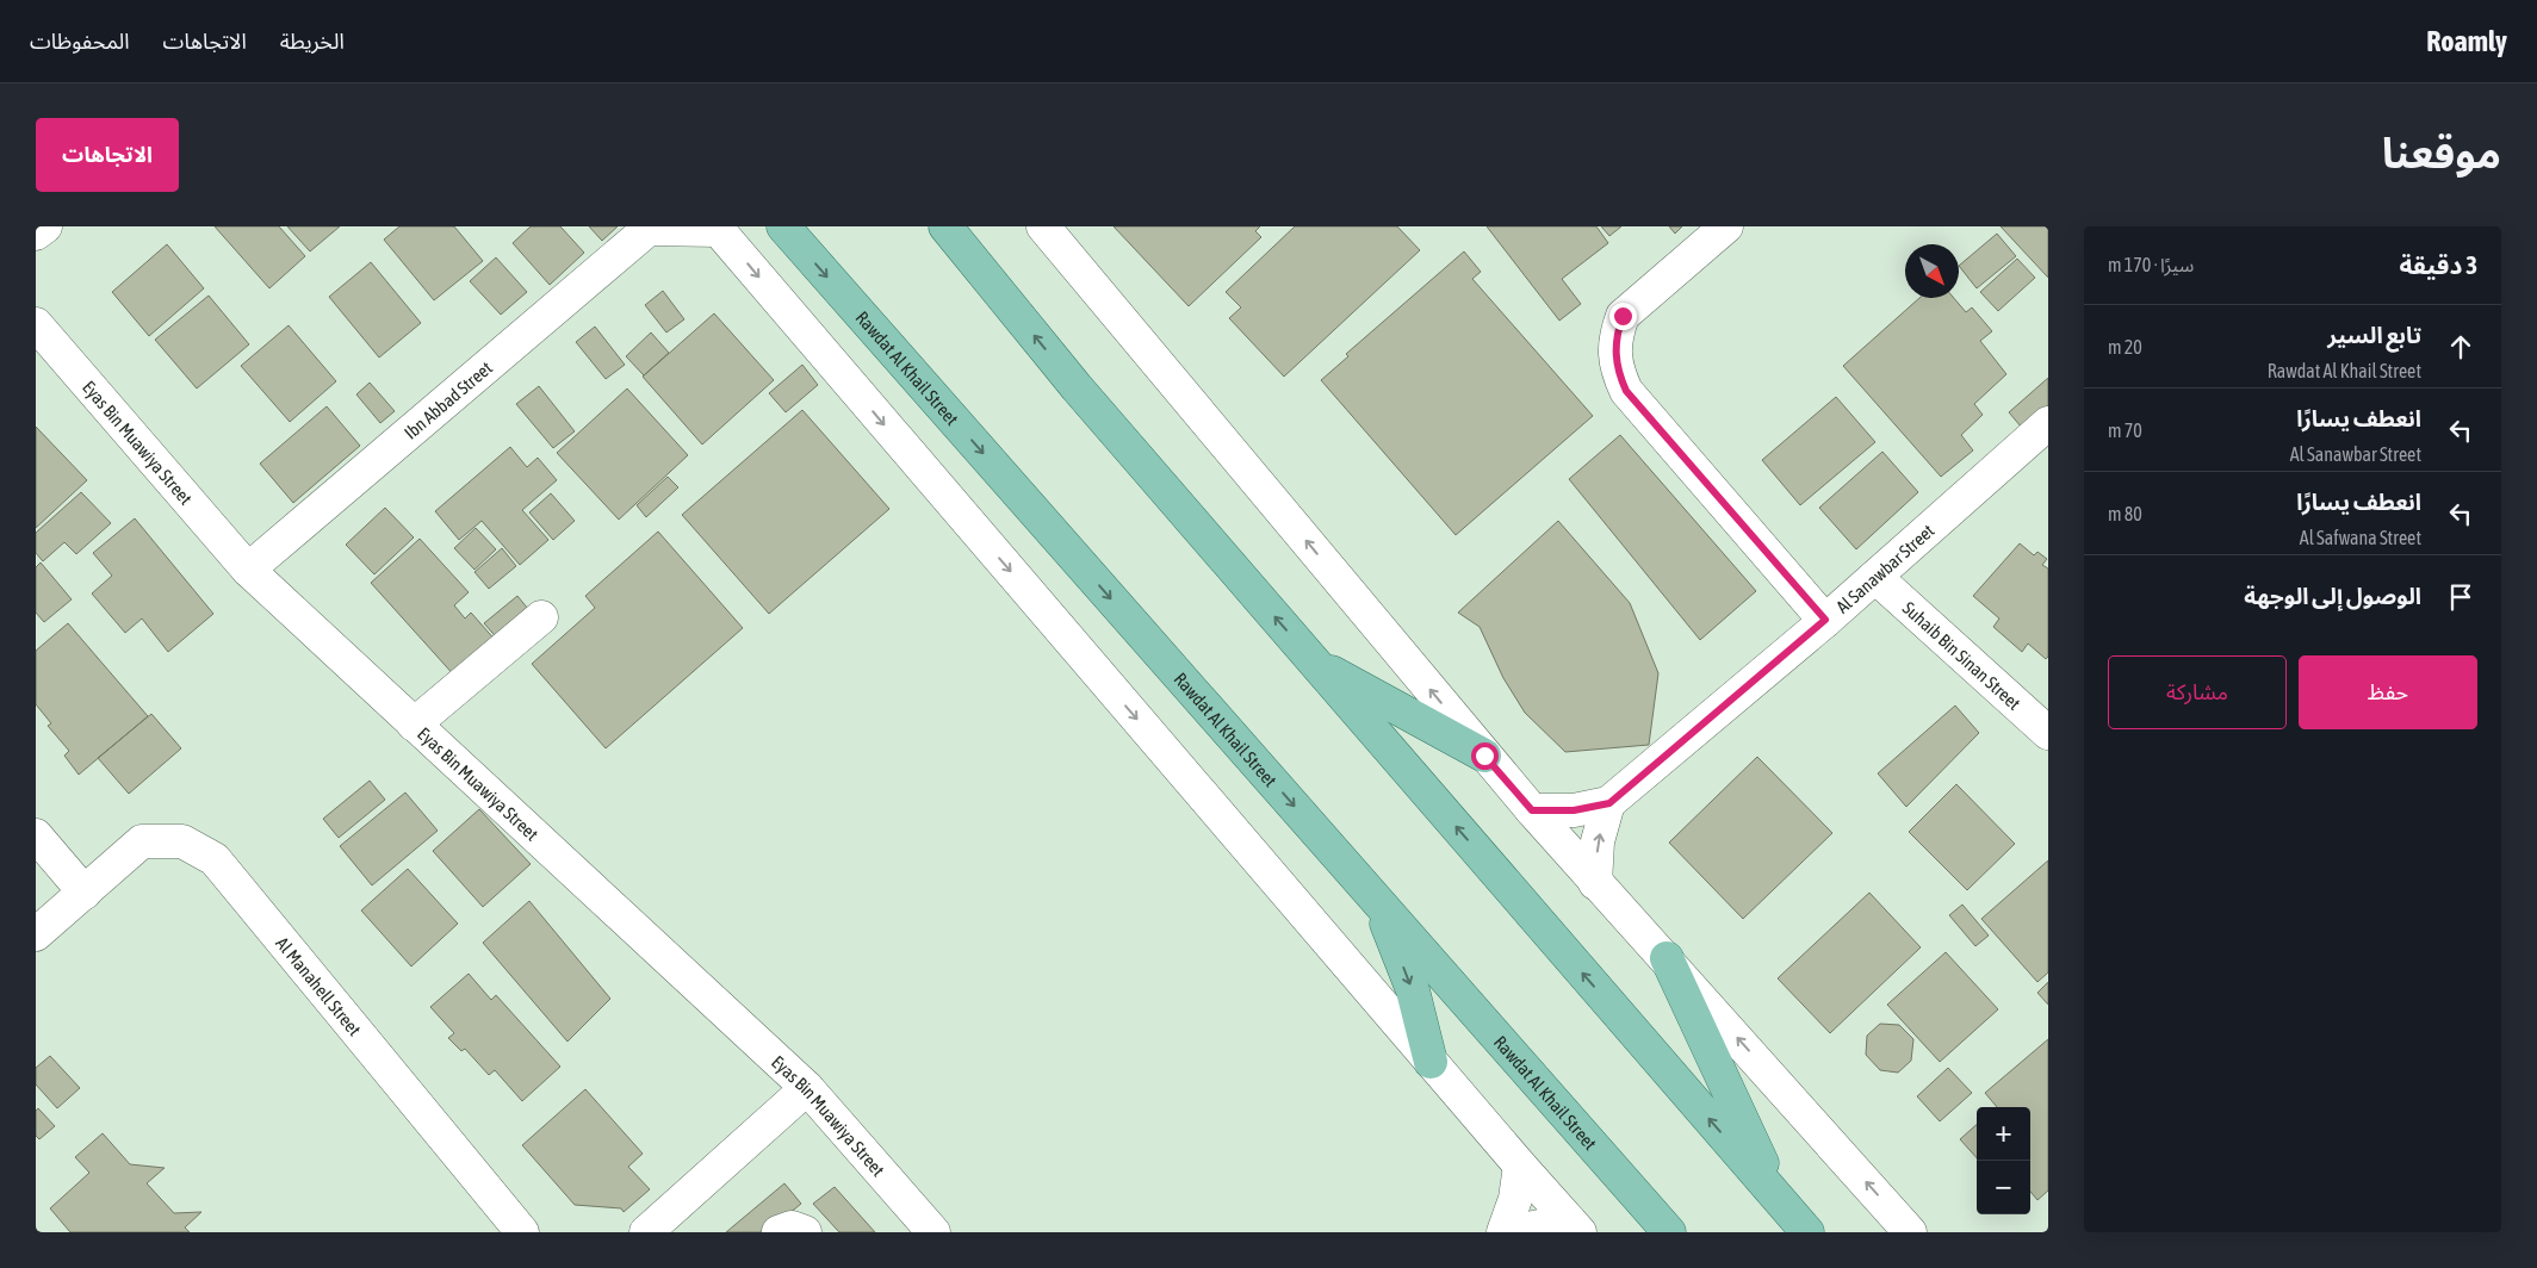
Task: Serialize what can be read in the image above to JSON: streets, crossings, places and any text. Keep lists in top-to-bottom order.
{
  "streets": {
    "main road": ["Rawdat Al Khail Street"],
    "street": [
      "Ibn Abbad Street",
      "Eyas Bin Muawiya Street",
      "Al Sanawbar Street",
      "Suhaib Bin Sinan Street",
      "Al Manahell Street"
    ]
  },
  "crossings": [
    ["Ibn Abbad Street", "Eyas Bin Muawiya Street"],
    ["Al Sanawbar Street", "Suhaib Bin Sinan Street"]
  ],
  "north": "bottom right",
  "page": {
    "header": "Roamly",
    "nav": ["الخريطة", "الاتجاهات", "المحفوظات"],
    "title": "موقعنا",
    "buttons": [
      "الاتجاهات",
      ["حفظ", "مشاركة"]
    ],
    "heading": ["3 دقيقة", "سيرًا · 170 m"],
    "list": [
      ["تابع السير", "Rawdat Al Khail Street", "20 m"],
      ["انعطف يسارًا", "Al Sanawbar Street", "70 m"],
      ["انعطف يسارًا", "Al Safwana Street", "80 m"],
      "الوصول إلى الوجهة"
    ],
    "map_buttons": ["+", "−"]
  }
}
